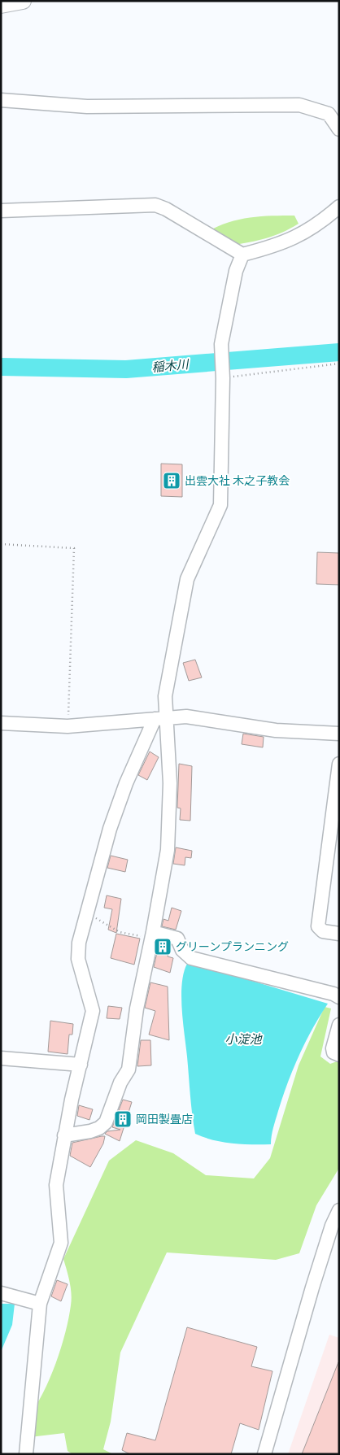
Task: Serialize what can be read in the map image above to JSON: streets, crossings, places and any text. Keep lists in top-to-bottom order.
{
  "water": ["稲木川", "小淀池"],
  "places": {
    "building": ["出雲大社 木之子教会", "グリーンプランニング", "岡田製畳店"]
  }
}
